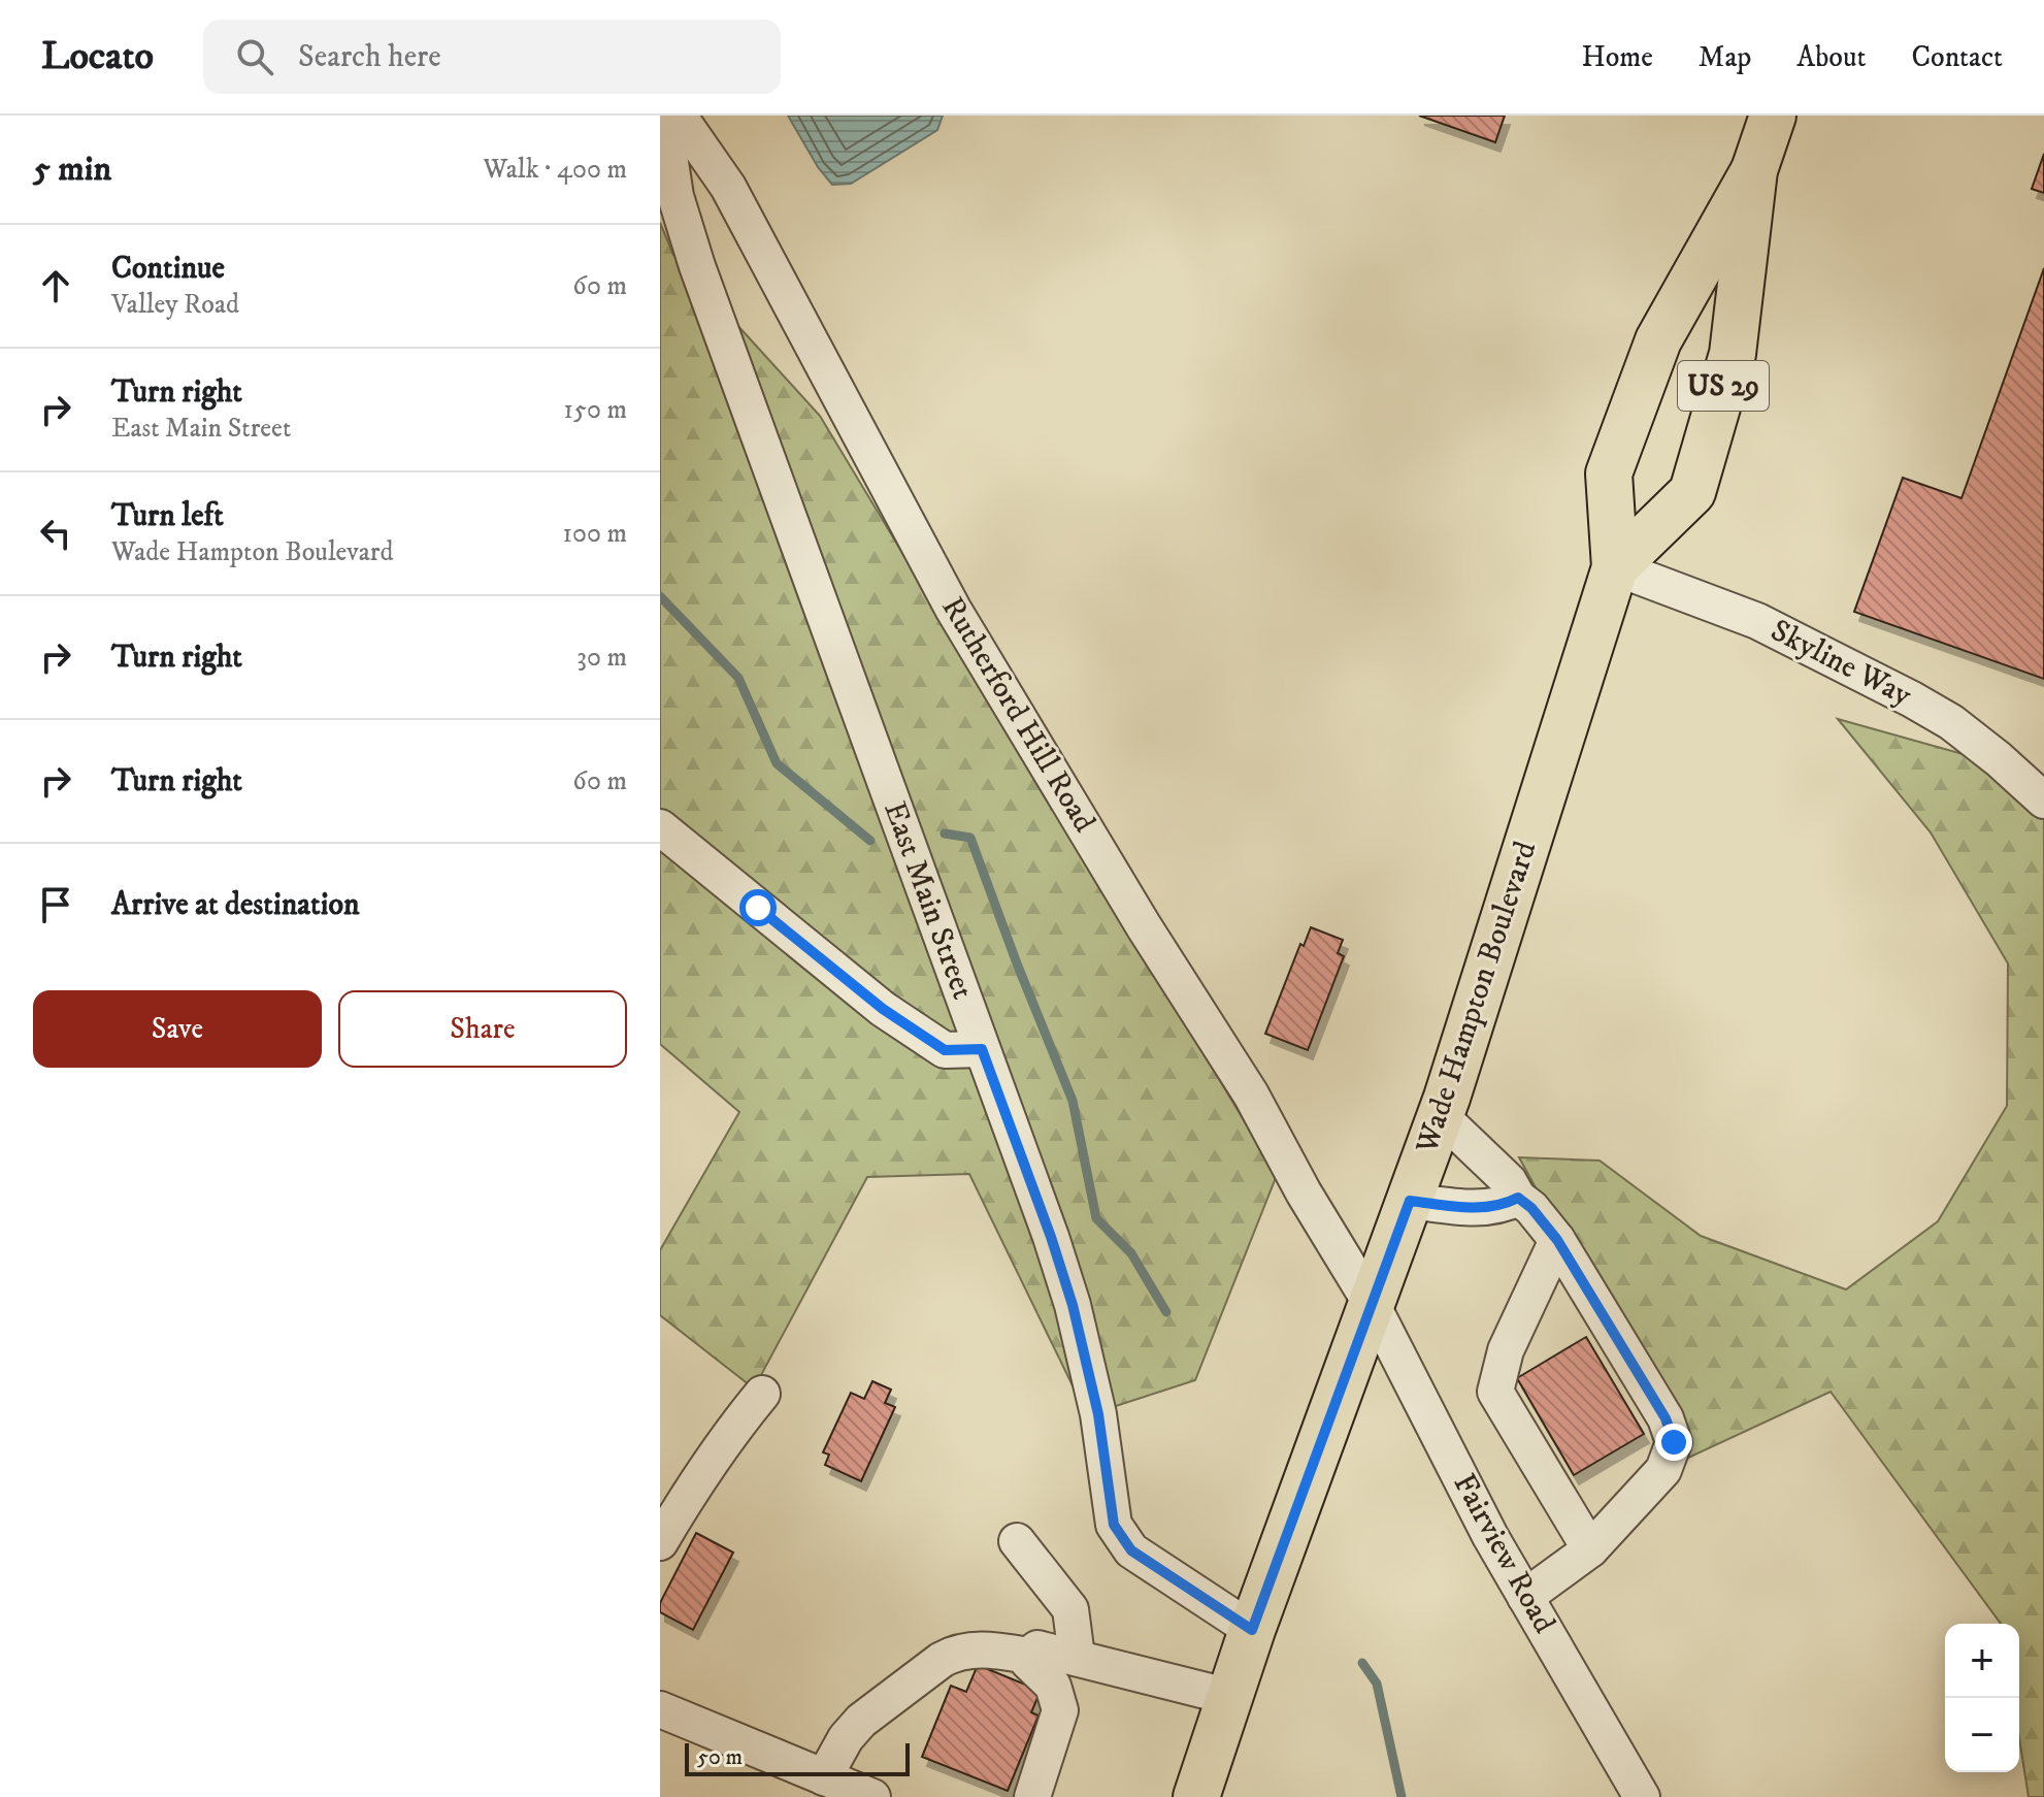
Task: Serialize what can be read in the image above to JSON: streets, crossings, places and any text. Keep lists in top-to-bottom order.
{
  "streets": {
    "main road": ["US 29", "Wade Hampton Boulevard"],
    "street": [
      "Skyline Way",
      "Rutherford Hill Road",
      "East Main Street",
      "Fairview Road"
    ]
  },
  "crossings": [
    ["Skyline Way", "Wade Hampton Boulevard"],
    ["Rutherford Hill Road", "Wade Hampton Boulevard"],
    ["Rutherford Hill Road", "Fairview Road"],
    ["East Main Street", "Wade Hampton Boulevard"],
    ["Wade Hampton Boulevard", "Fairview Road"]
  ],
  "scale_bar": "50 m",
  "page": {
    "header": "Locato",
    "search": "Search here",
    "nav": [
      "Home",
      "Map",
      "About",
      "Contact"
    ],
    "heading": ["5 min", "Walk · 400 m"],
    "list": [
      ["Continue", "Valley Road", "60 m"],
      ["Turn right", "East Main Street", "150 m"],
      ["Turn left", "Wade Hampton Boulevard", "100 m"],
      ["Turn right", "30 m"],
      ["Turn right", "60 m"],
      "Arrive at destination"
    ],
    "buttons": ["Save", "Share"],
    "map_buttons": ["+", "−"],
    "scale": "50 m"
  }
}
